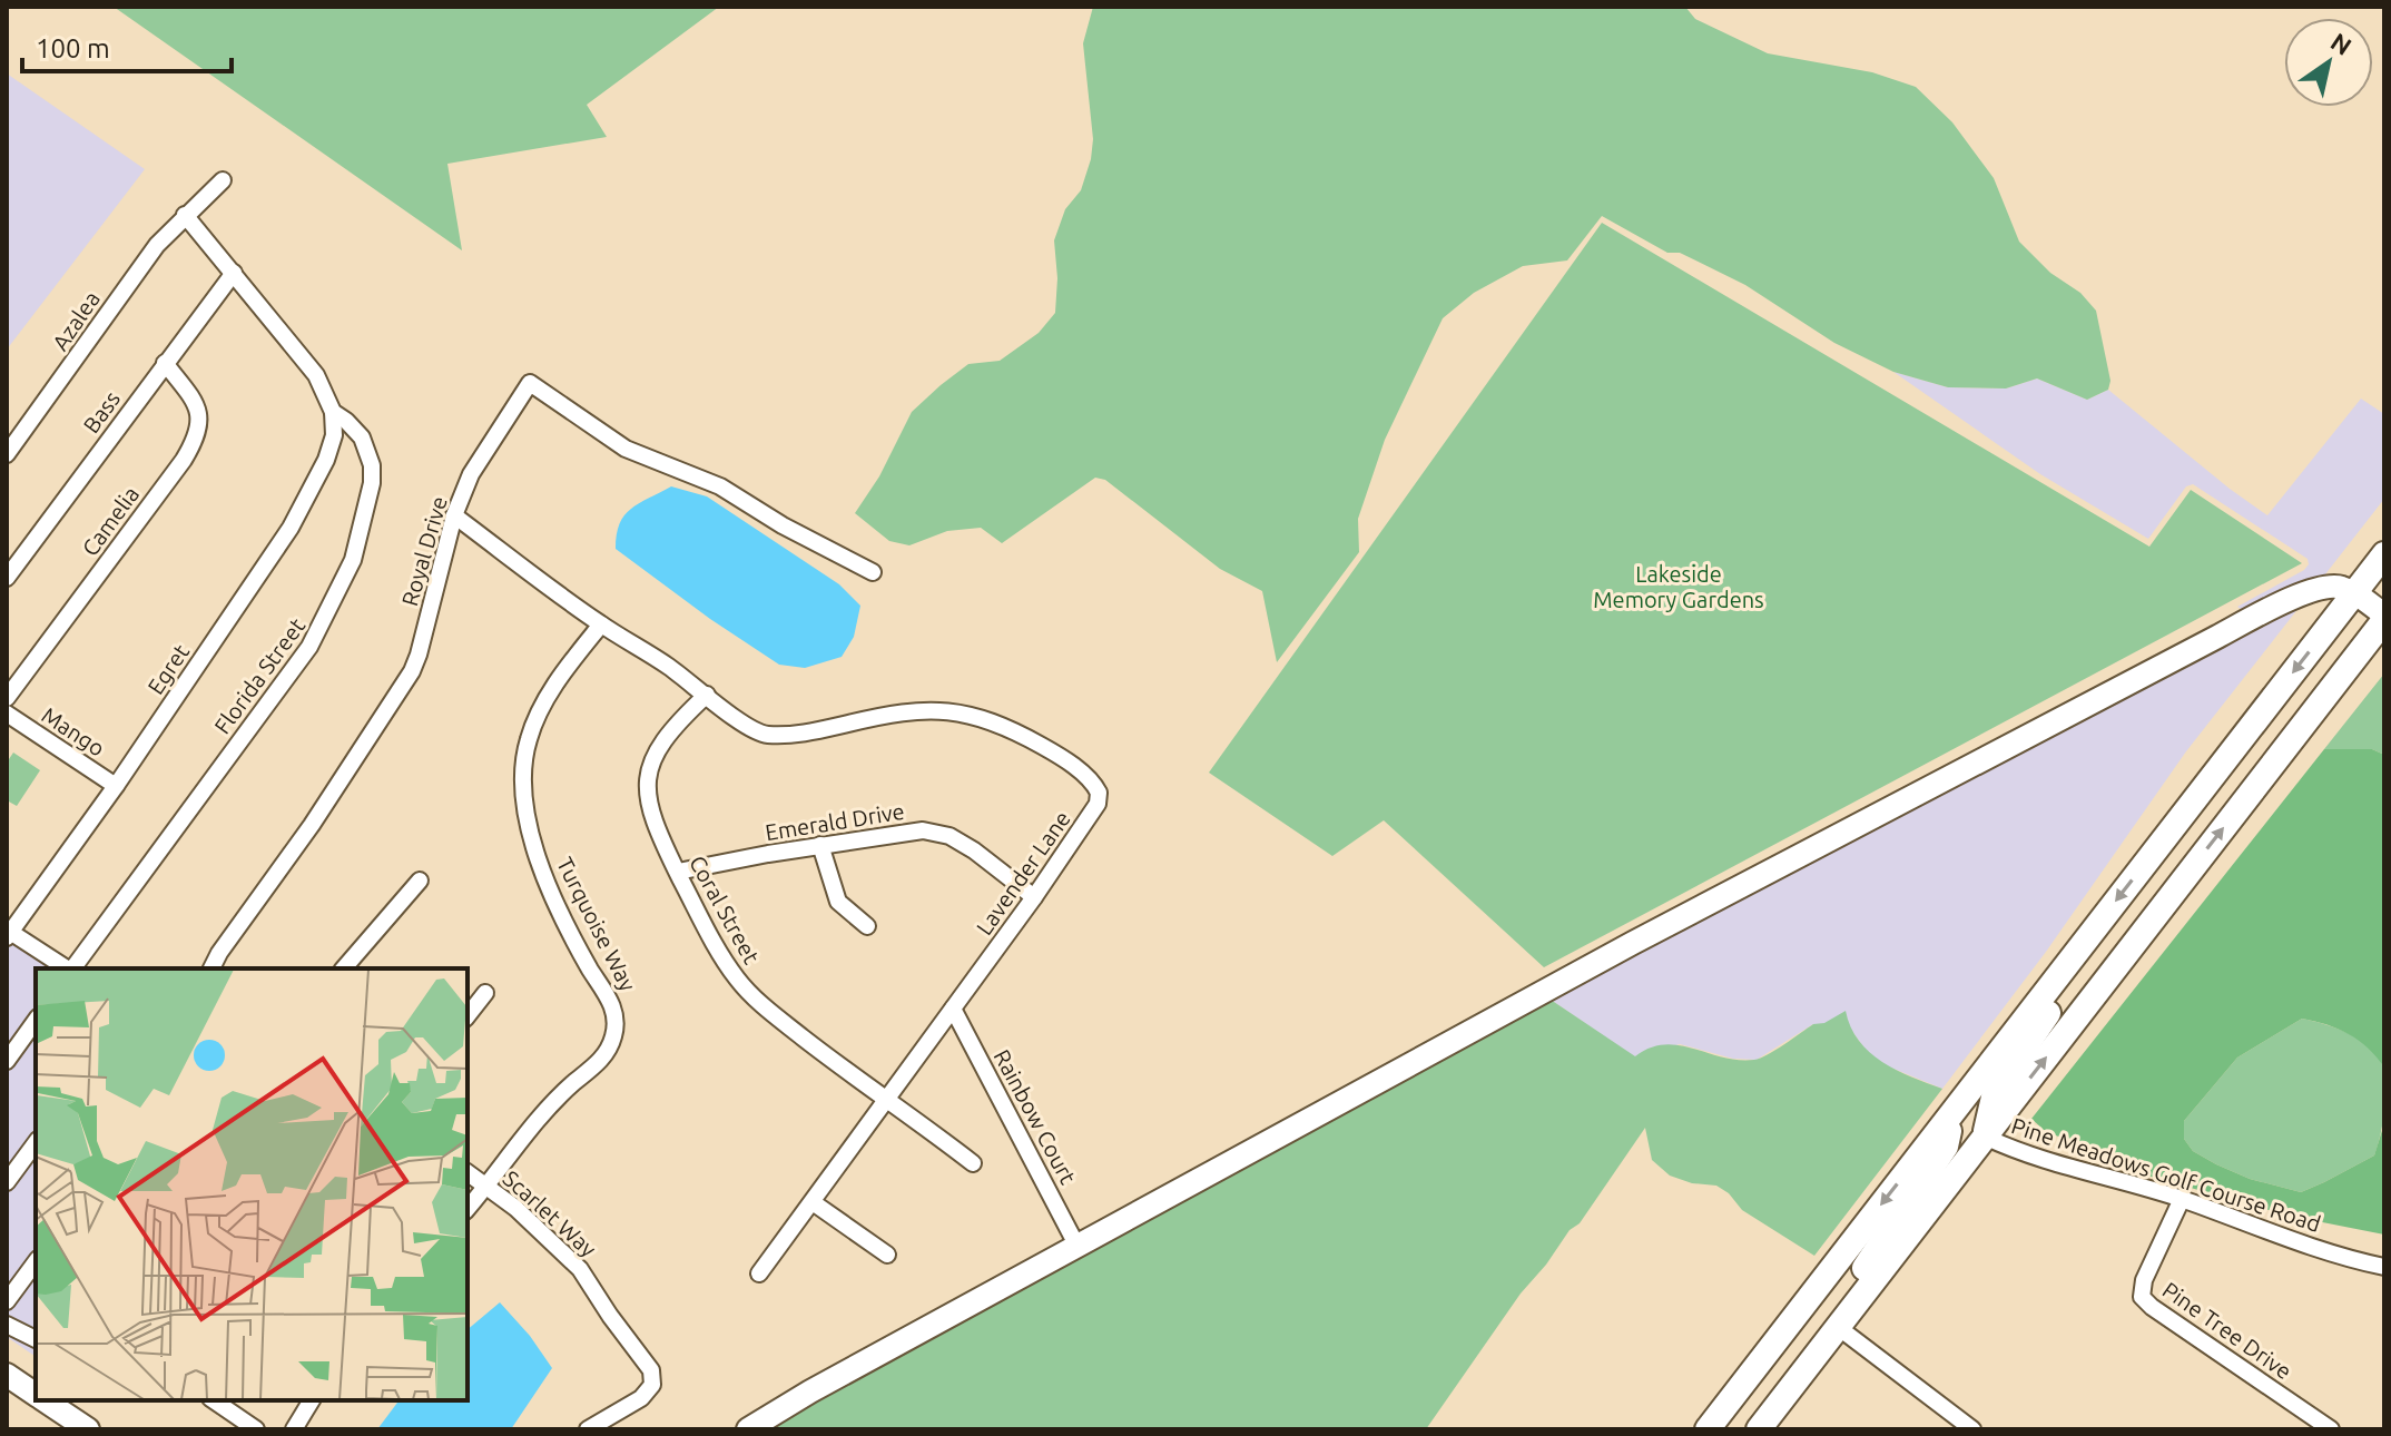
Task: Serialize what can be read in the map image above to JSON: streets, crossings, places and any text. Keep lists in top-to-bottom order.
{
  "streets": {
    "street": [
      "Azalea",
      "Bass",
      "Camelia",
      "Royal Drive",
      "Egret",
      "Florida Street",
      "Mango",
      "Emerald Drive",
      "Lavender Lane",
      "Coral Street",
      "Turquoise Way",
      "Rainbow Court",
      "Pine Meadows Golf Course Road",
      "Scarlet Way",
      "Pine Tree Drive"
    ]
  },
  "crossings": [
    ["Azalea", "Florida Street"],
    ["Bass", "Camelia"],
    ["Bass", "Florida Street"],
    ["Royal Drive", "Lavender Lane"],
    ["Egret", "Florida Street"],
    ["Egret", "Mango"],
    ["Emerald Drive", "Lavender Lane"],
    ["Emerald Drive", "Coral Street"],
    ["Lavender Lane", "Coral Street"],
    ["Lavender Lane", "Turquoise Way"],
    ["Lavender Lane", "Rainbow Court"],
    ["Turquoise Way", "Scarlet Way"],
    ["Pine Meadows Golf Course Road", "Pine Tree Drive"]
  ],
  "parks": ["Lakeside Memory Gardens"],
  "scale_bar": "100 m",
  "north": "top right"
}
